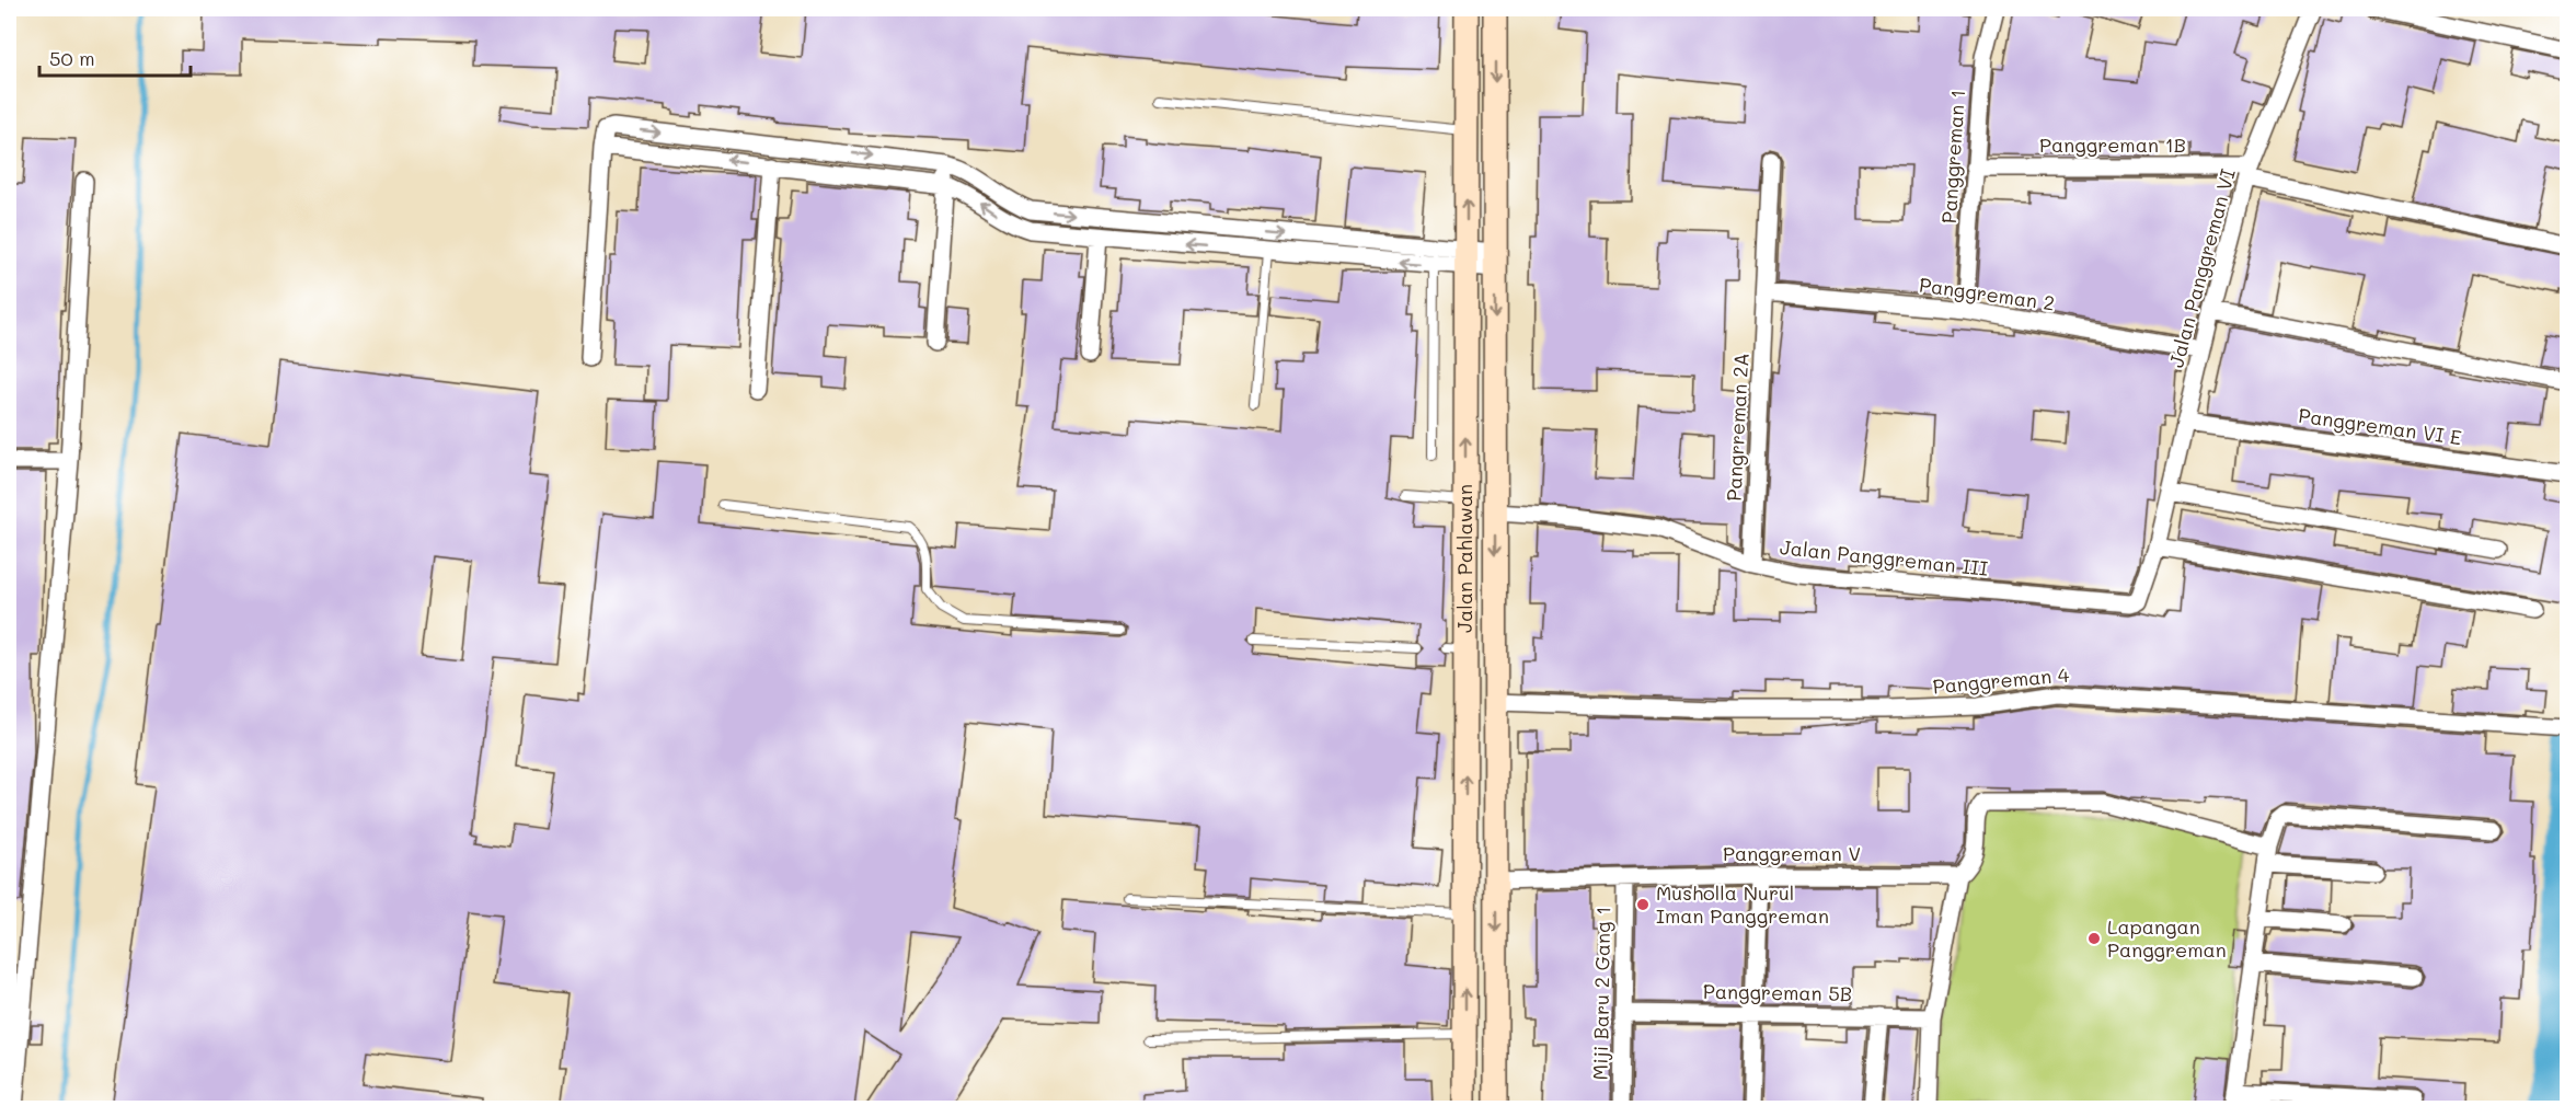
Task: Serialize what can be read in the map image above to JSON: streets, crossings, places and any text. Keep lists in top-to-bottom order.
{
  "streets": {
    "main road": ["Jalan Pahlawan"],
    "street": [
      "Panggreman 1B",
      "Panggreman 1",
      "Jalan Panggreman VI",
      "Panggreman 2",
      "Pangrreman 2A",
      "Panggreman VI E",
      "Jalan Panggreman III",
      "Panggreman 4",
      "Panggreman V",
      "Miji Baru 2 Gang 1",
      "Panggreman 5B"
    ]
  },
  "crossings": [
    ["Panggreman 1B", "Panggreman 1"],
    ["Panggreman 1B", "Jalan Panggreman VI"],
    ["Panggreman 1", "Panggreman 2"],
    ["Jalan Panggreman VI", "Panggreman 2"],
    ["Jalan Panggreman VI", "Panggreman VI E"],
    ["Jalan Panggreman VI", "Jalan Panggreman III"],
    ["Panggreman 2", "Pangrreman 2A"],
    ["Pangrreman 2A", "Jalan Panggreman III"],
    ["Jalan Pahlawan", "Jalan Panggreman III"],
    ["Jalan Pahlawan", "Panggreman 4"],
    ["Jalan Pahlawan", "Panggreman V"],
    ["Panggreman V", "Miji Baru 2 Gang 1"],
    ["Miji Baru 2 Gang 1", "Panggreman 5B"]
  ],
  "places": ["Musholla Nurul Iman Panggreman", "Lapangan Panggreman"],
  "scale_bar": "50 m"
}
